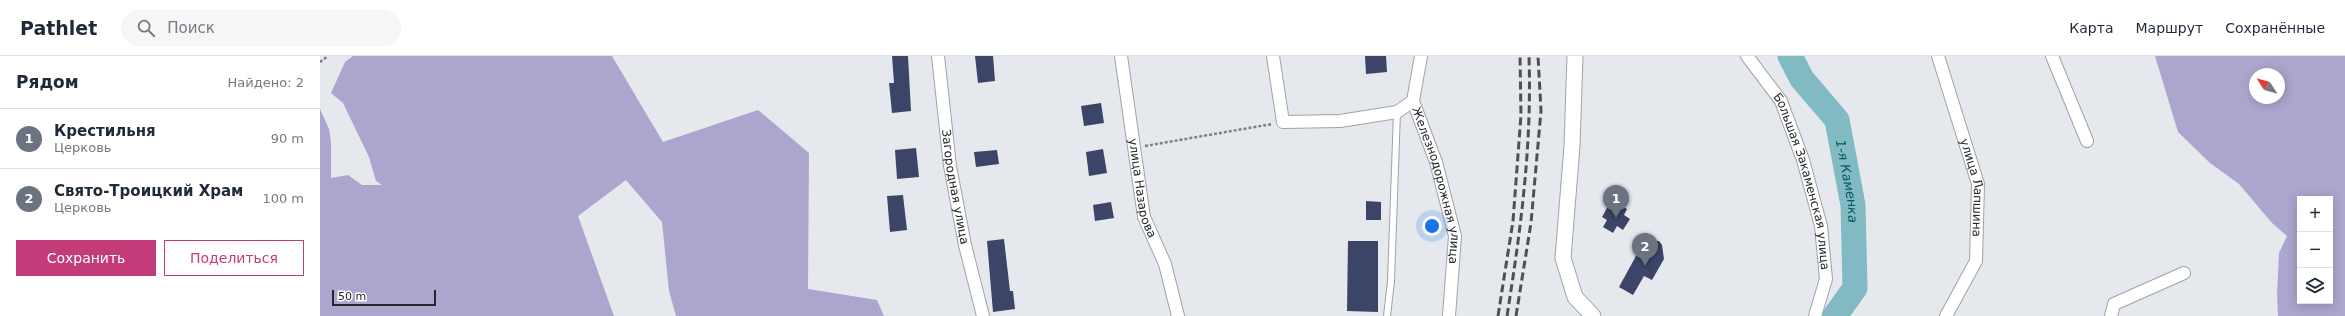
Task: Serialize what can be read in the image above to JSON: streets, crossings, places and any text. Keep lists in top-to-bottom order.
{
  "streets": {
    "street": [
      "Большая Закаменская улица",
      "Железнодорожная улица",
      "Загородная улица",
      "улица Назарова",
      "улица Лапшина"
    ]
  },
  "water": ["1-я Каменка"],
  "scale_bar": "50 m",
  "north": "top left",
  "page": {
    "header": "Pathlet",
    "search": "Поиск",
    "nav": ["Карта", "Маршрут", "Сохранённые"],
    "heading": ["Рядом", "Найдено: 2"],
    "list": [
      {
        "mark": "1",
        "name": "Крестильня",
        "note": "Церковь",
        "value": "90 m"
      },
      {
        "mark": "2",
        "name": "Свято-Троицкий Храм",
        "note": "Церковь",
        "value": "100 m"
      }
    ],
    "pins": ["1", "2"],
    "map_buttons": ["+", "−"],
    "buttons": ["Сохранить", "Поделиться"],
    "scale": "50 m"
  }
}
